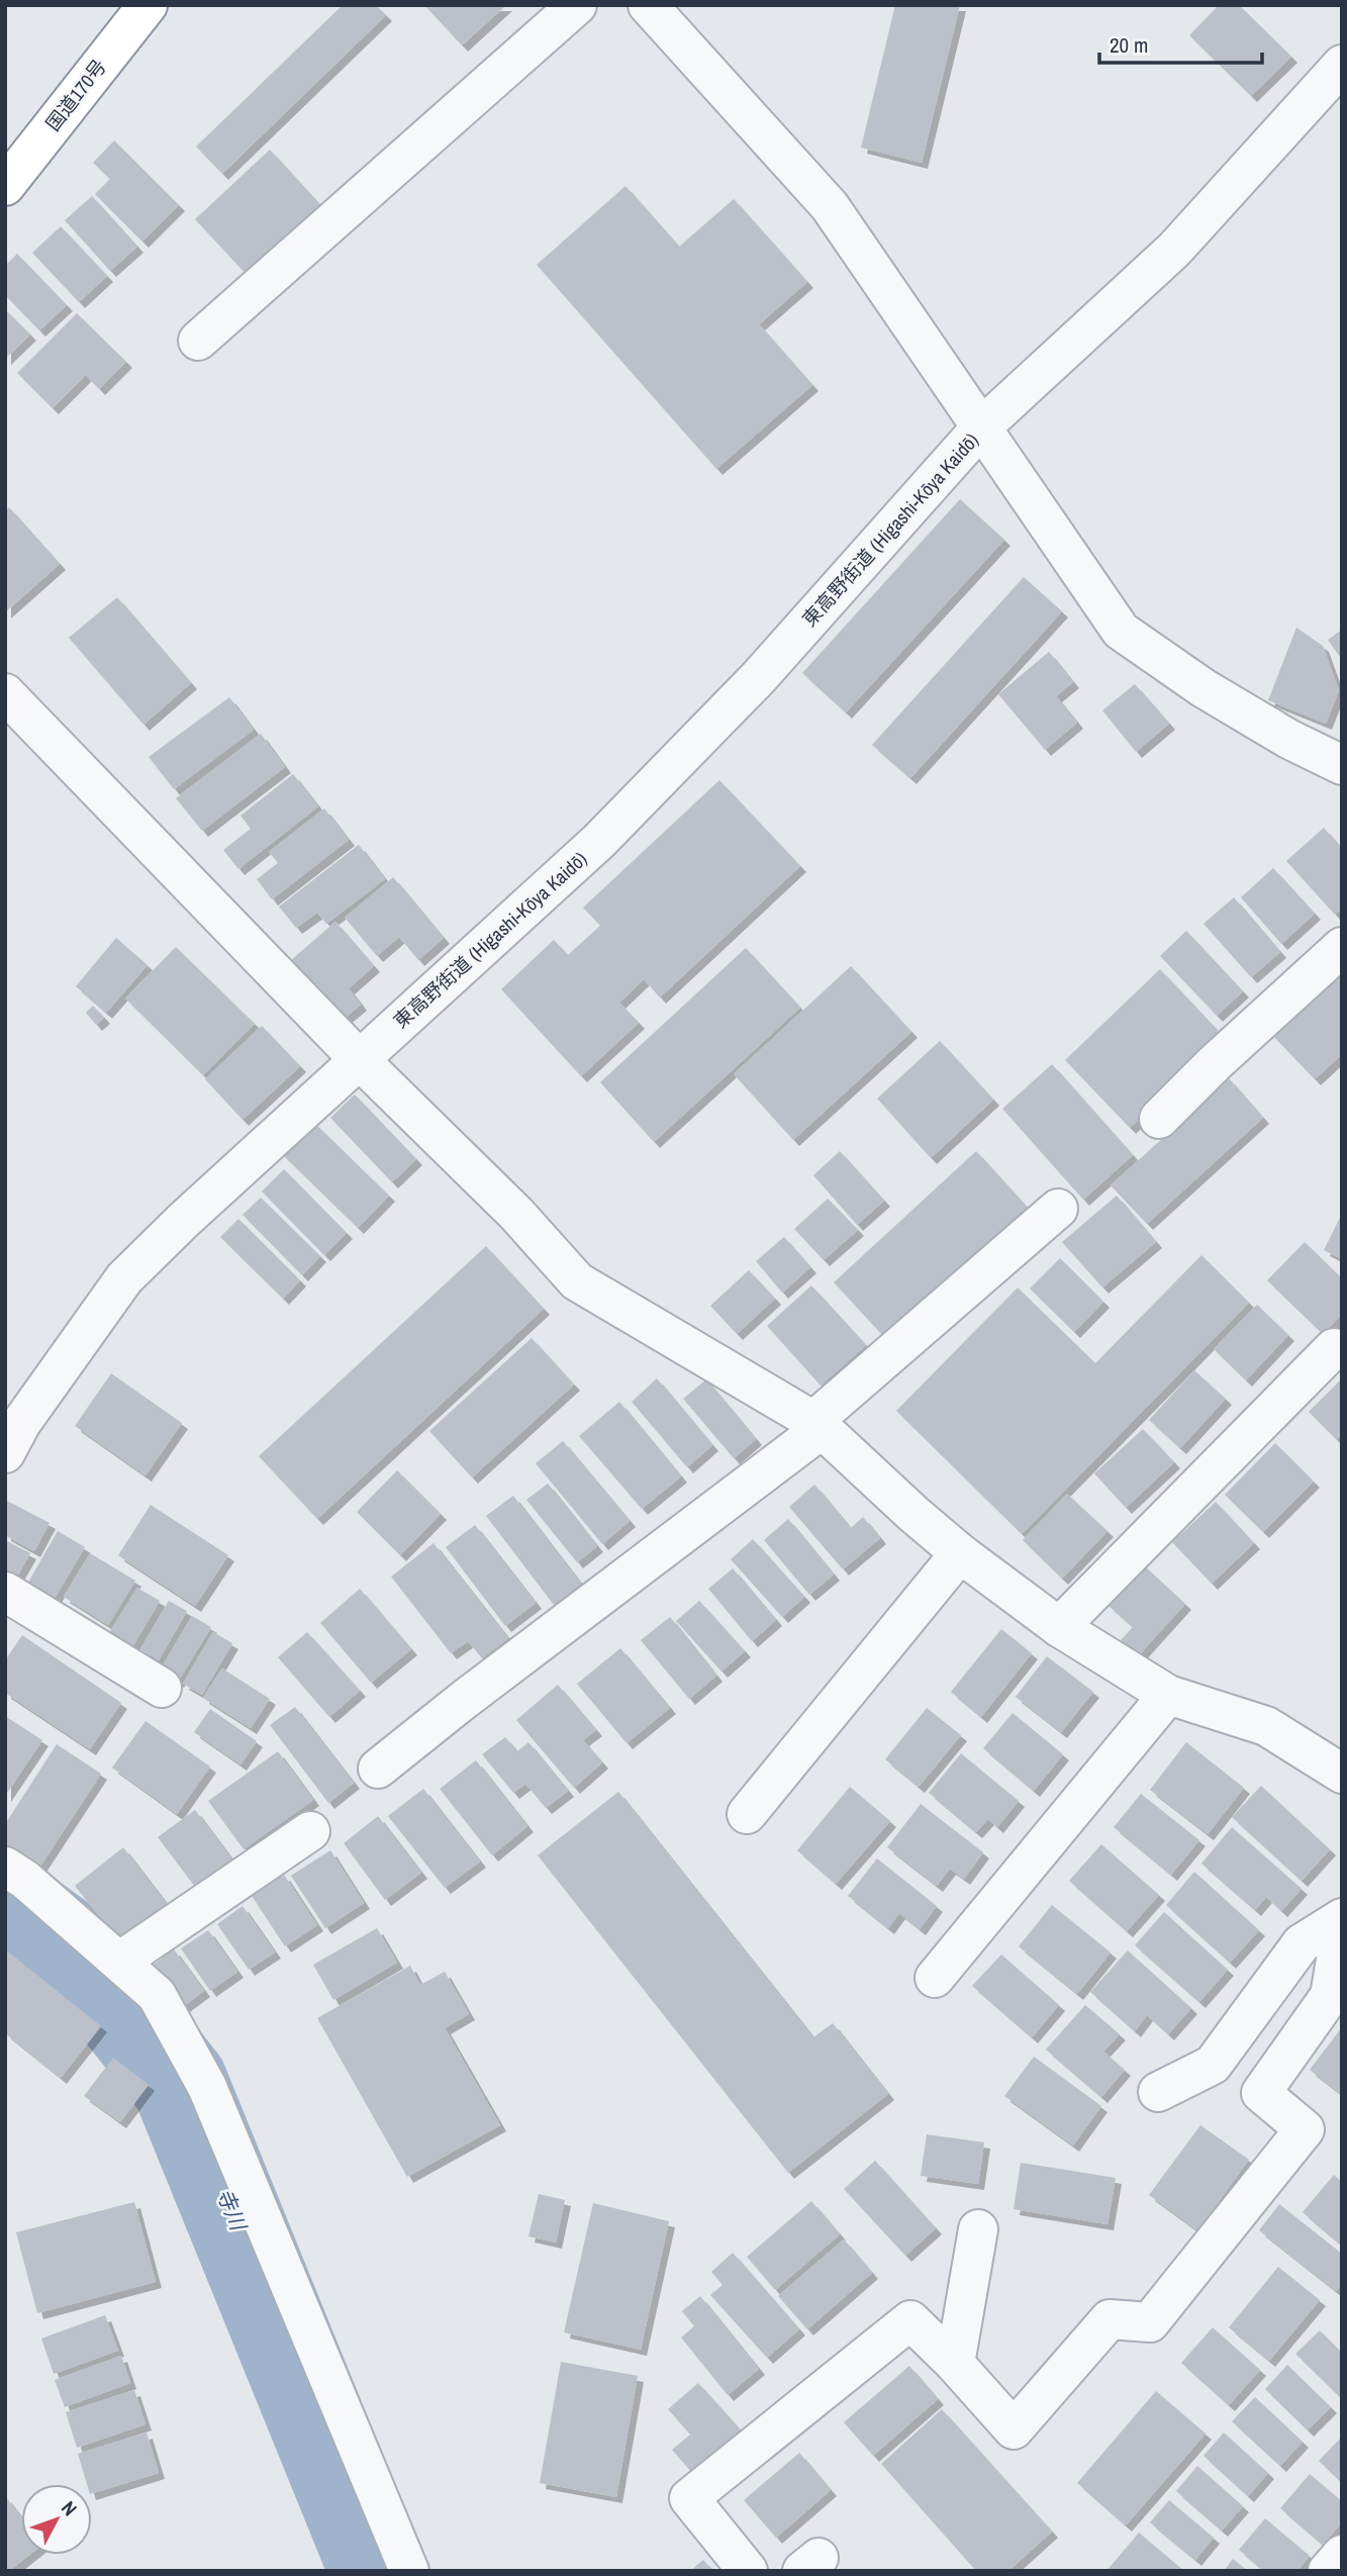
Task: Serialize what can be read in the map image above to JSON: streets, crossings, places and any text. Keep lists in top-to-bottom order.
{
  "streets": {
    "highway": ["国道170号"],
    "street": ["東高野街道 (Higashi-Kōya Kaidō)"]
  },
  "water": ["寺川"],
  "scale_bar": "20 m",
  "north": "top right"
}
